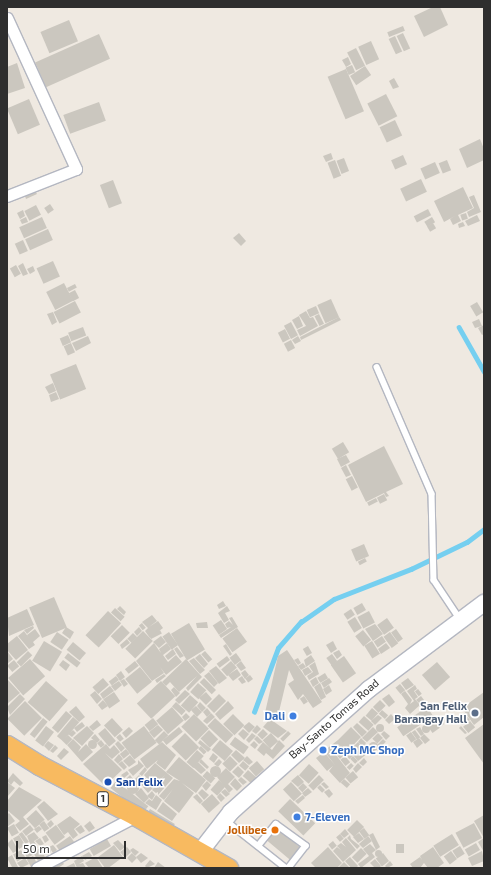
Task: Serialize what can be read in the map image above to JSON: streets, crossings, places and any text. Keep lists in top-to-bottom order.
{
  "streets": {
    "highway": ["1"],
    "main road": ["Bay-Santo Tomas Road"]
  },
  "crossings": [
    ["Bay-Santo Tomas Road", "1"]
  ],
  "places": [
    "San Felix Barangay Hall",
    "Dali",
    "Zeph MC Shop",
    "San Felix",
    "7-Eleven",
    "Jollibee"
  ],
  "scale_bar": "50 m"
}
